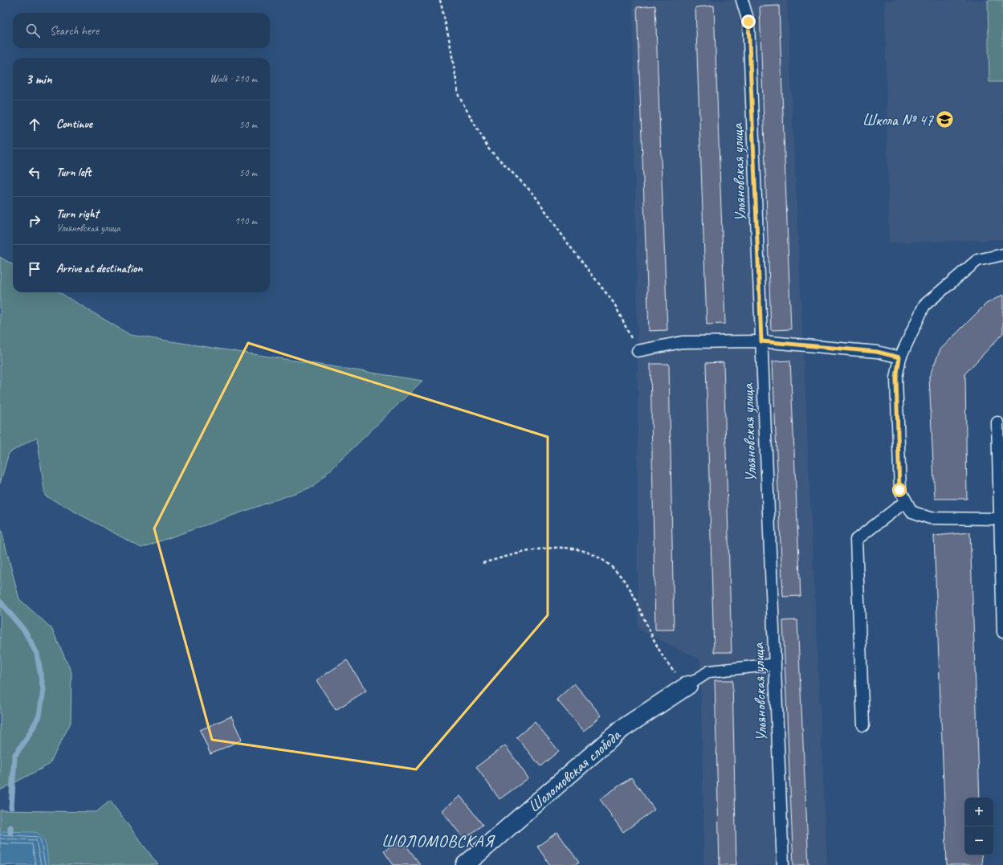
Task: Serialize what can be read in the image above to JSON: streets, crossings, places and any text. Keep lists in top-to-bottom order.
{
  "streets": {
    "street": ["Шоломовская слобода"],
    "lane": ["Ульяновская улица"]
  },
  "districts": ["ШОЛОМОВСКАЯ"],
  "places": {
    "school or university": ["Школа № 47"]
  },
  "page": {
    "search": "Search here",
    "heading": ["3 min", "Walk · 210 m"],
    "list": [
      ["Continue", "50 m"],
      ["Turn left", "50 m"],
      ["Turn right", "Ульяновская улица", "110 m"],
      "Arrive at destination"
    ],
    "map_buttons": ["+", "−"]
  }
}
